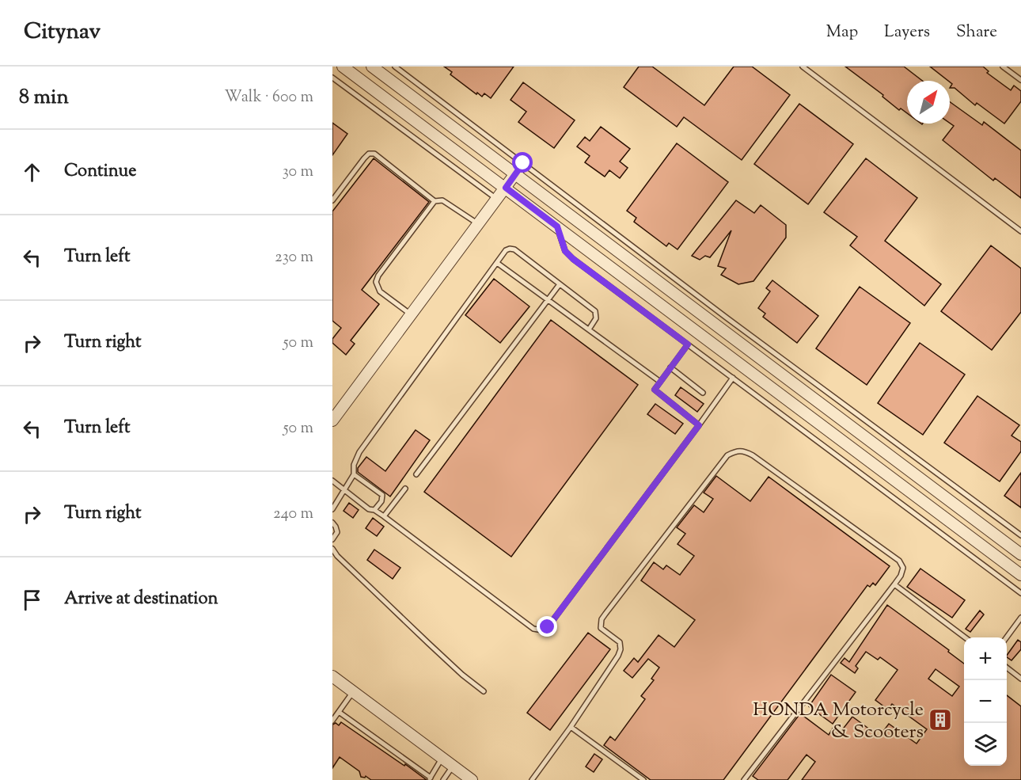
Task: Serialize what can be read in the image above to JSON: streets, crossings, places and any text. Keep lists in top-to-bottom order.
{
  "places": {
    "building": ["HONDA Motorcycle & Scooters"]
  },
  "north": "top right",
  "page": {
    "header": "Citynav",
    "nav": ["Map", "Layers", "Share"],
    "heading": ["8 min", "Walk · 600 m"],
    "list": [
      ["Continue", "30 m"],
      ["Turn left", "230 m"],
      ["Turn right", "50 m"],
      ["Turn left", "50 m"],
      ["Turn right", "240 m"],
      "Arrive at destination"
    ],
    "map_buttons": ["+", "−"]
  }
}
